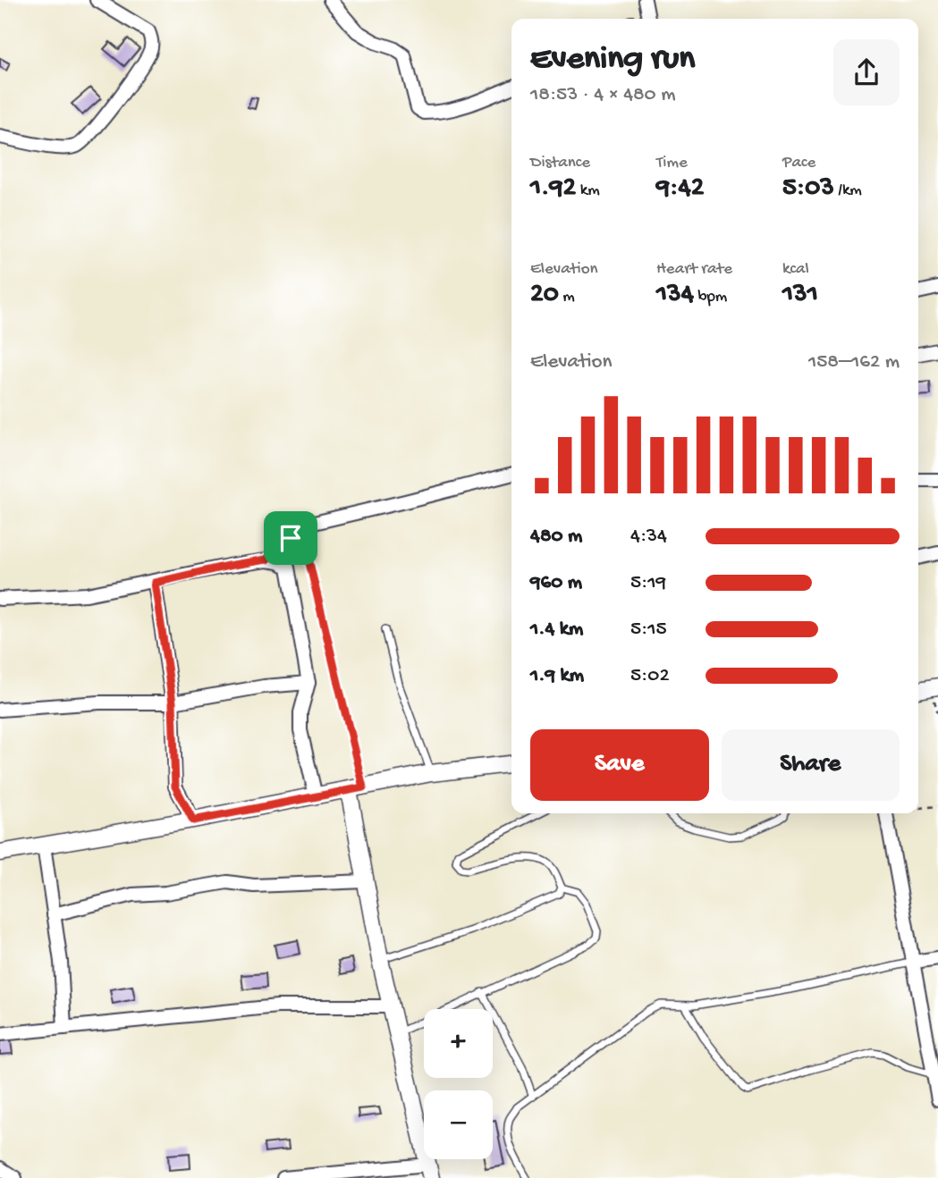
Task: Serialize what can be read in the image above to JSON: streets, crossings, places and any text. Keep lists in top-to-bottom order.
{
  "page": {
    "heading": ["Evening run", "18:53 · 4 × 480 m"],
    "stats": [
      ["Distance", "1.92 km"],
      ["Time", "9:42"],
      ["Pace", "5:03 /km"],
      ["Elevation", "20 m"],
      ["Heart rate", "134 bpm"],
      ["kcal", "131"]
    ],
    "chart": ["Elevation", "158–162 m"],
    "list": [
      {
        "name": "480 m",
        "note": "4:34"
      },
      {
        "name": "960 m",
        "note": "5:19"
      },
      {
        "name": "1.4 km",
        "note": "5:15"
      },
      {
        "name": "1.9 km",
        "note": "5:02"
      }
    ],
    "buttons": ["Save", "Share"],
    "map_buttons": ["+", "−"]
  }
}
